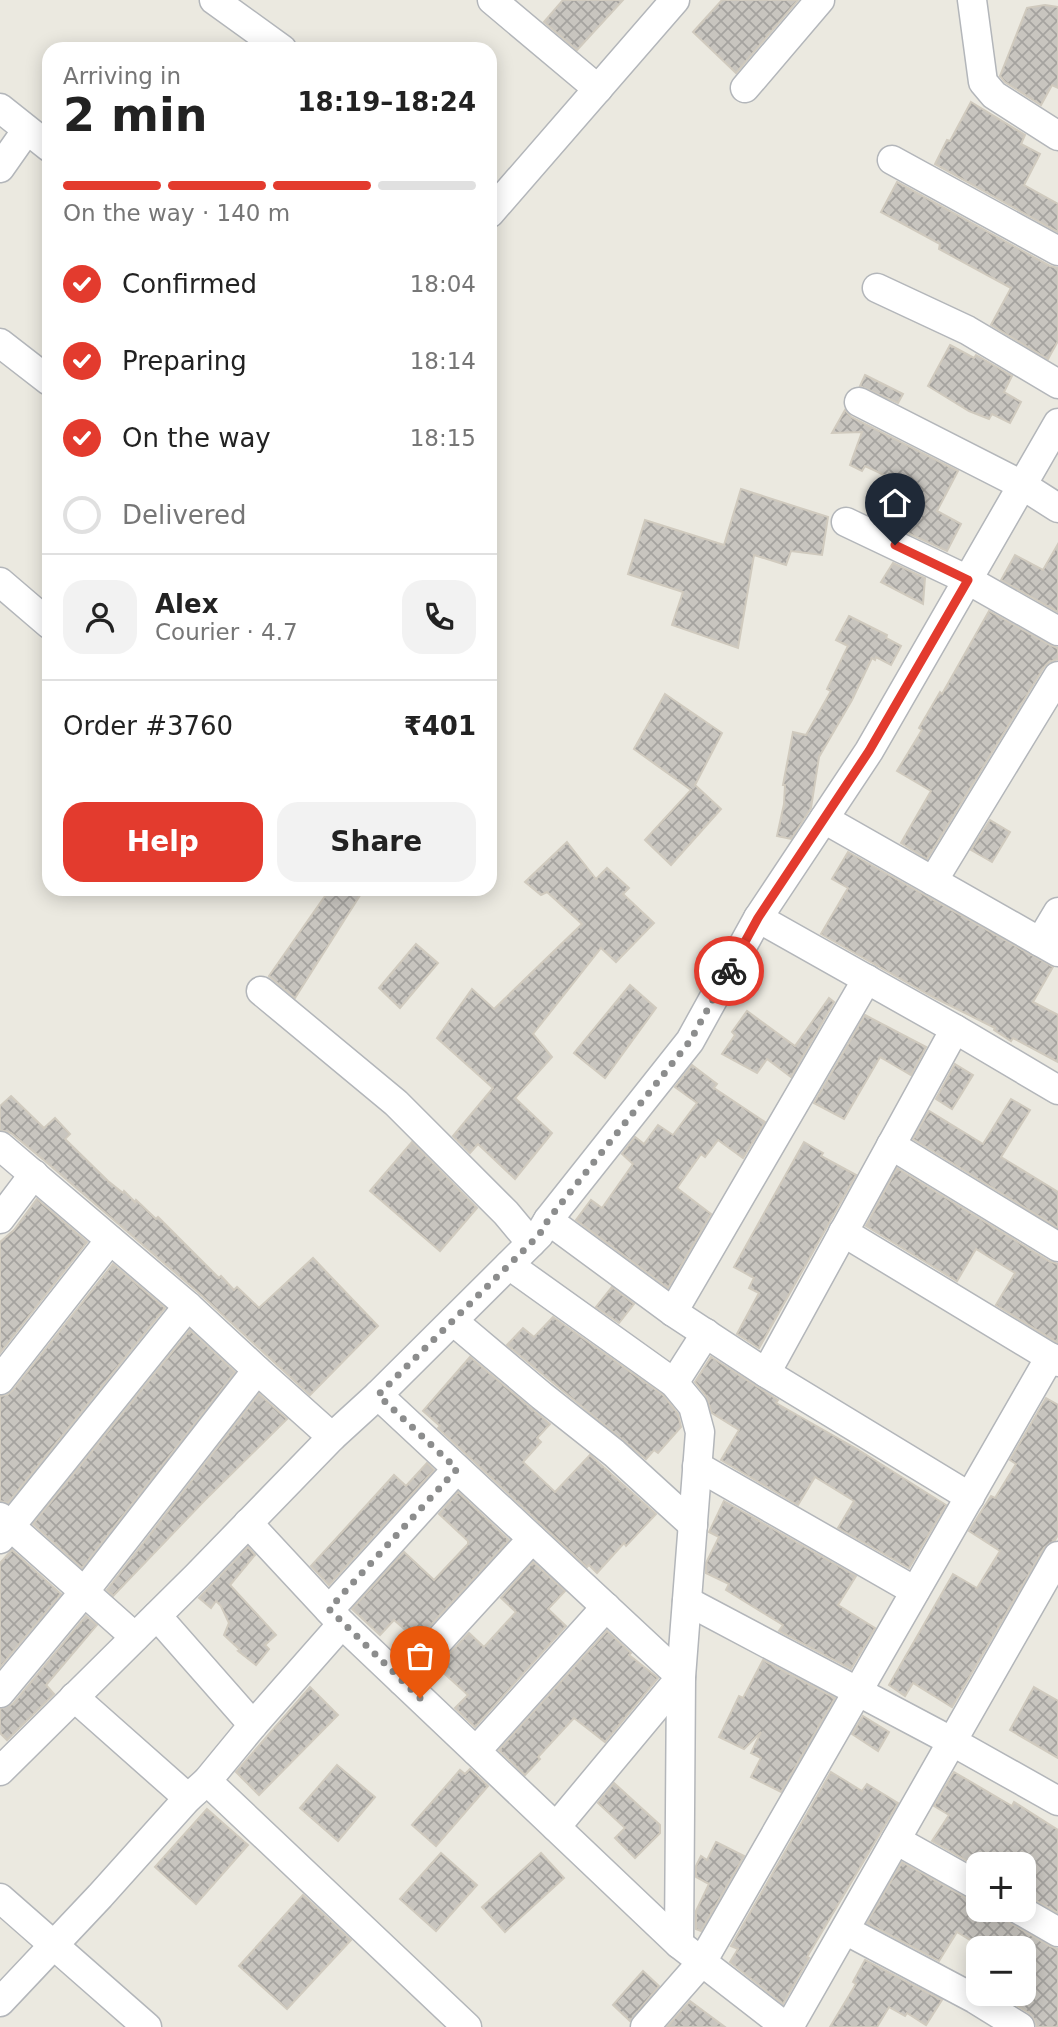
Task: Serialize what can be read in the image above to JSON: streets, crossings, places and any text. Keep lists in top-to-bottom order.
{
  "page": {
    "heading": ["2 min", "Arriving in", "18:19–18:24"],
    "panel": [
      "Alex",
      "Courier · 4.7",
      "Order #3760",
      "₹401"
    ],
    "bar": "On the way · 140 m",
    "list": [
      ["Confirmed", "18:04"],
      ["Preparing", "18:14"],
      ["On the way", "18:15"],
      "Delivered"
    ],
    "buttons": ["Help", "Share"],
    "map_buttons": ["+", "−"]
  }
}
